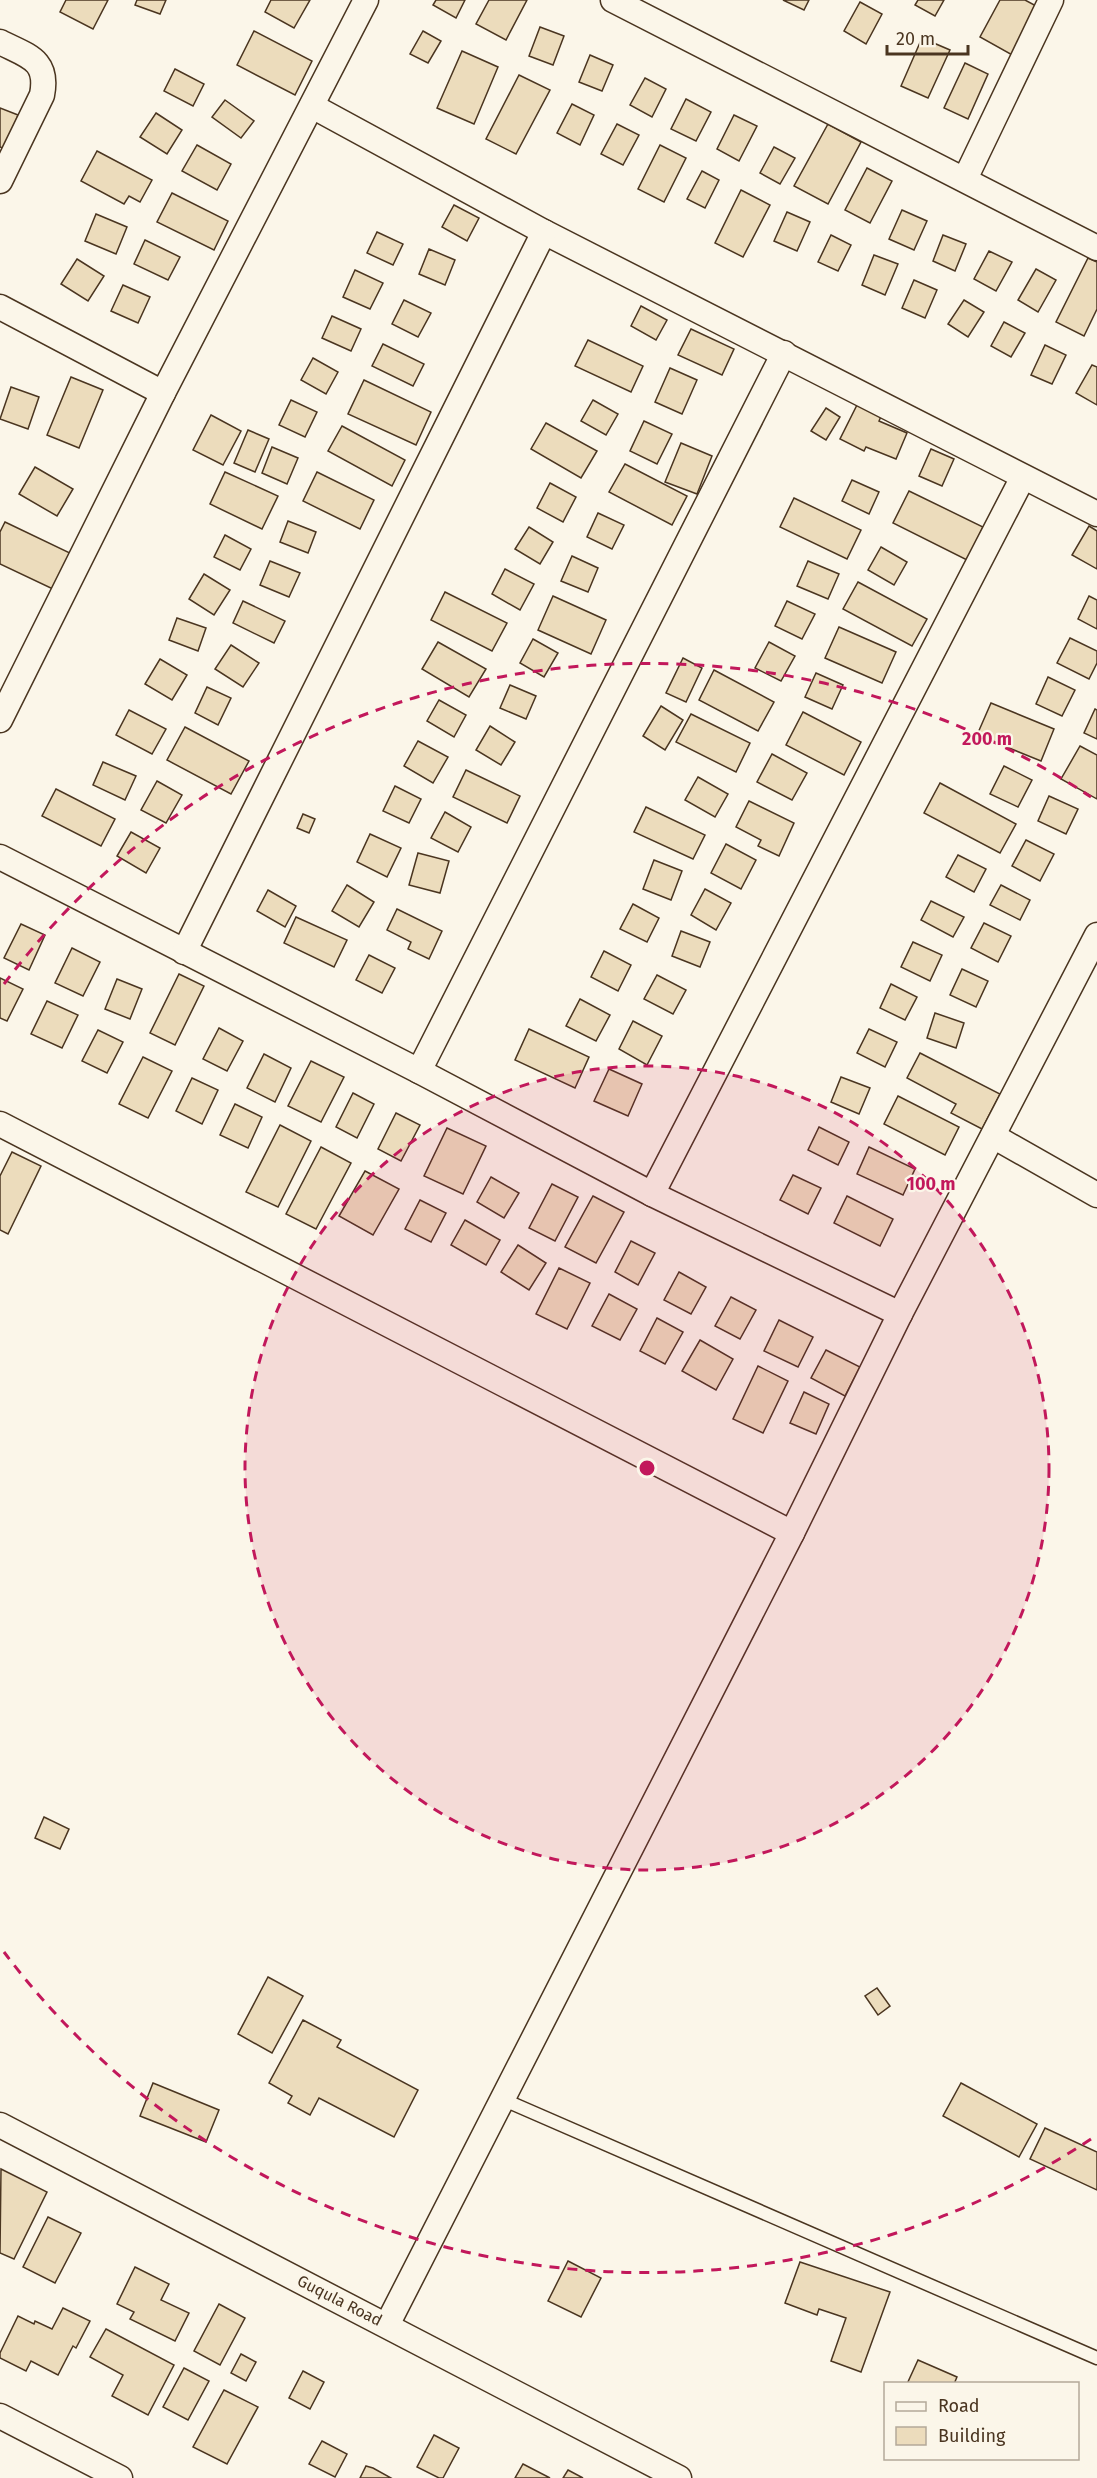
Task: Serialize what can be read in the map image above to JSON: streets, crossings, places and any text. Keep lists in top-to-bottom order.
{
  "streets": {
    "street": ["Guqula Road"]
  },
  "legend": ["Road", "Building"],
  "scale_bar": "20 m",
  "rings": ["200 m", "100 m"]
}
